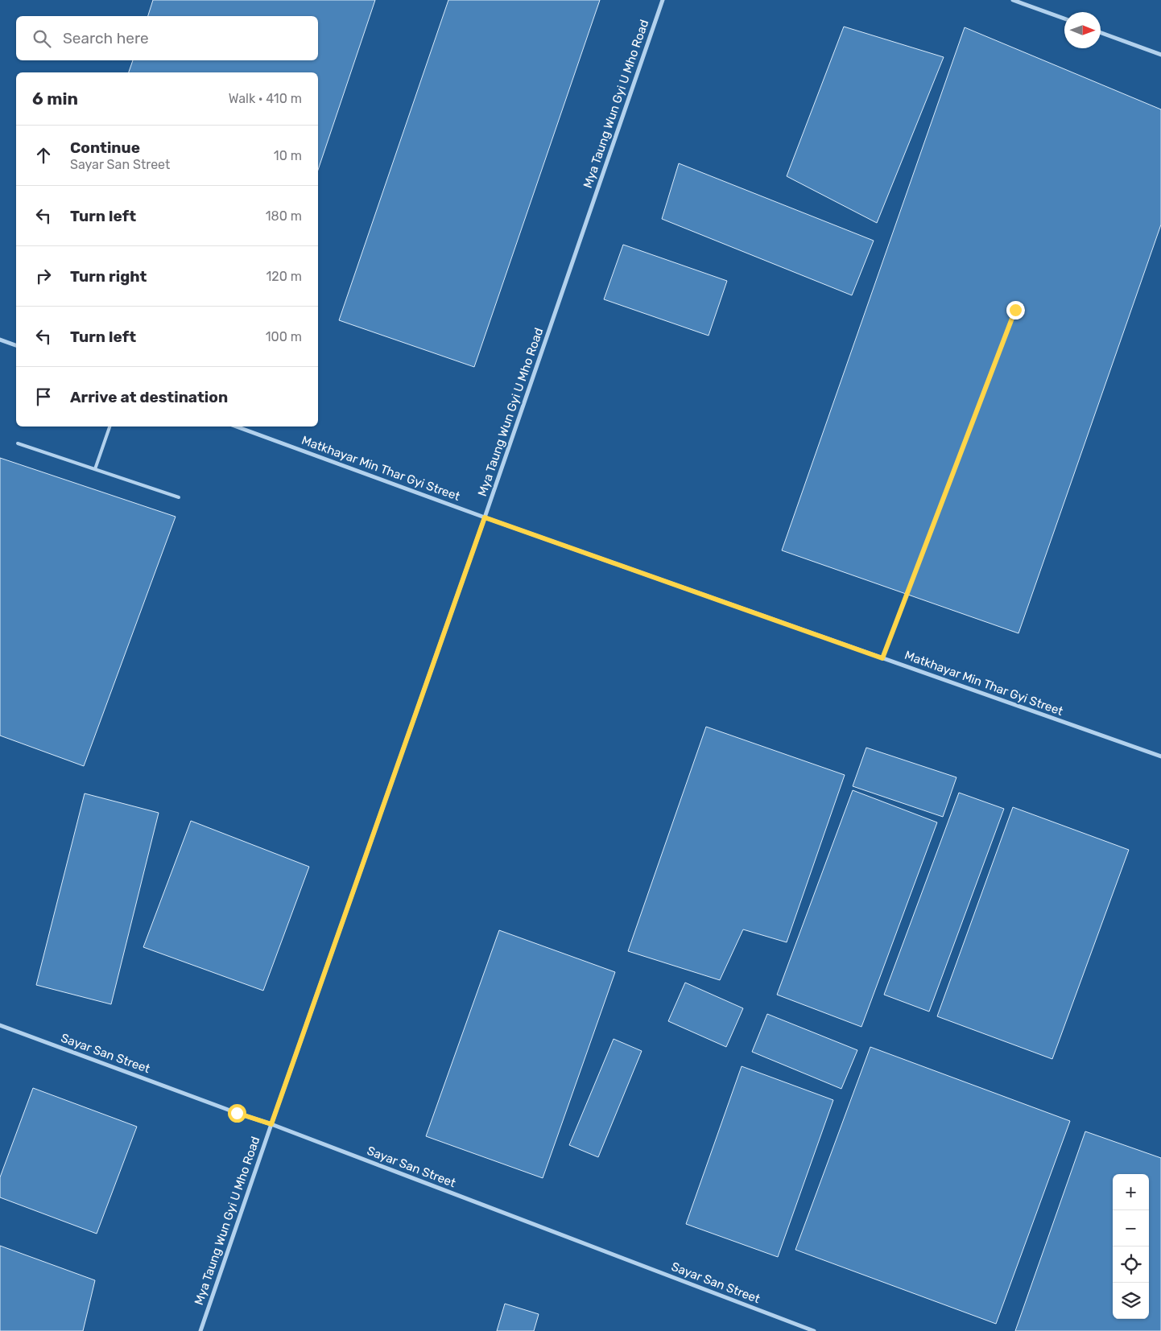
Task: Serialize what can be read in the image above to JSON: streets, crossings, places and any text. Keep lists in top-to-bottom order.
{
  "streets": {
    "street": ["Mya Taung Wun Gyi U Mho Road", "Matkhayar Min Thar Gyi Street", "Sayar San Street"]
  },
  "crossings": [
    ["Mya Taung Wun Gyi U Mho Road", "Matkhayar Min Thar Gyi Street"],
    ["Mya Taung Wun Gyi U Mho Road", "Sayar San Street"]
  ],
  "north": "right",
  "page": {
    "search": "Search here",
    "heading": ["6 min", "Walk · 410 m"],
    "list": [
      ["Continue", "Sayar San Street", "10 m"],
      ["Turn left", "180 m"],
      ["Turn right", "120 m"],
      ["Turn left", "100 m"],
      "Arrive at destination"
    ],
    "map_buttons": ["+", "−"]
  }
}
